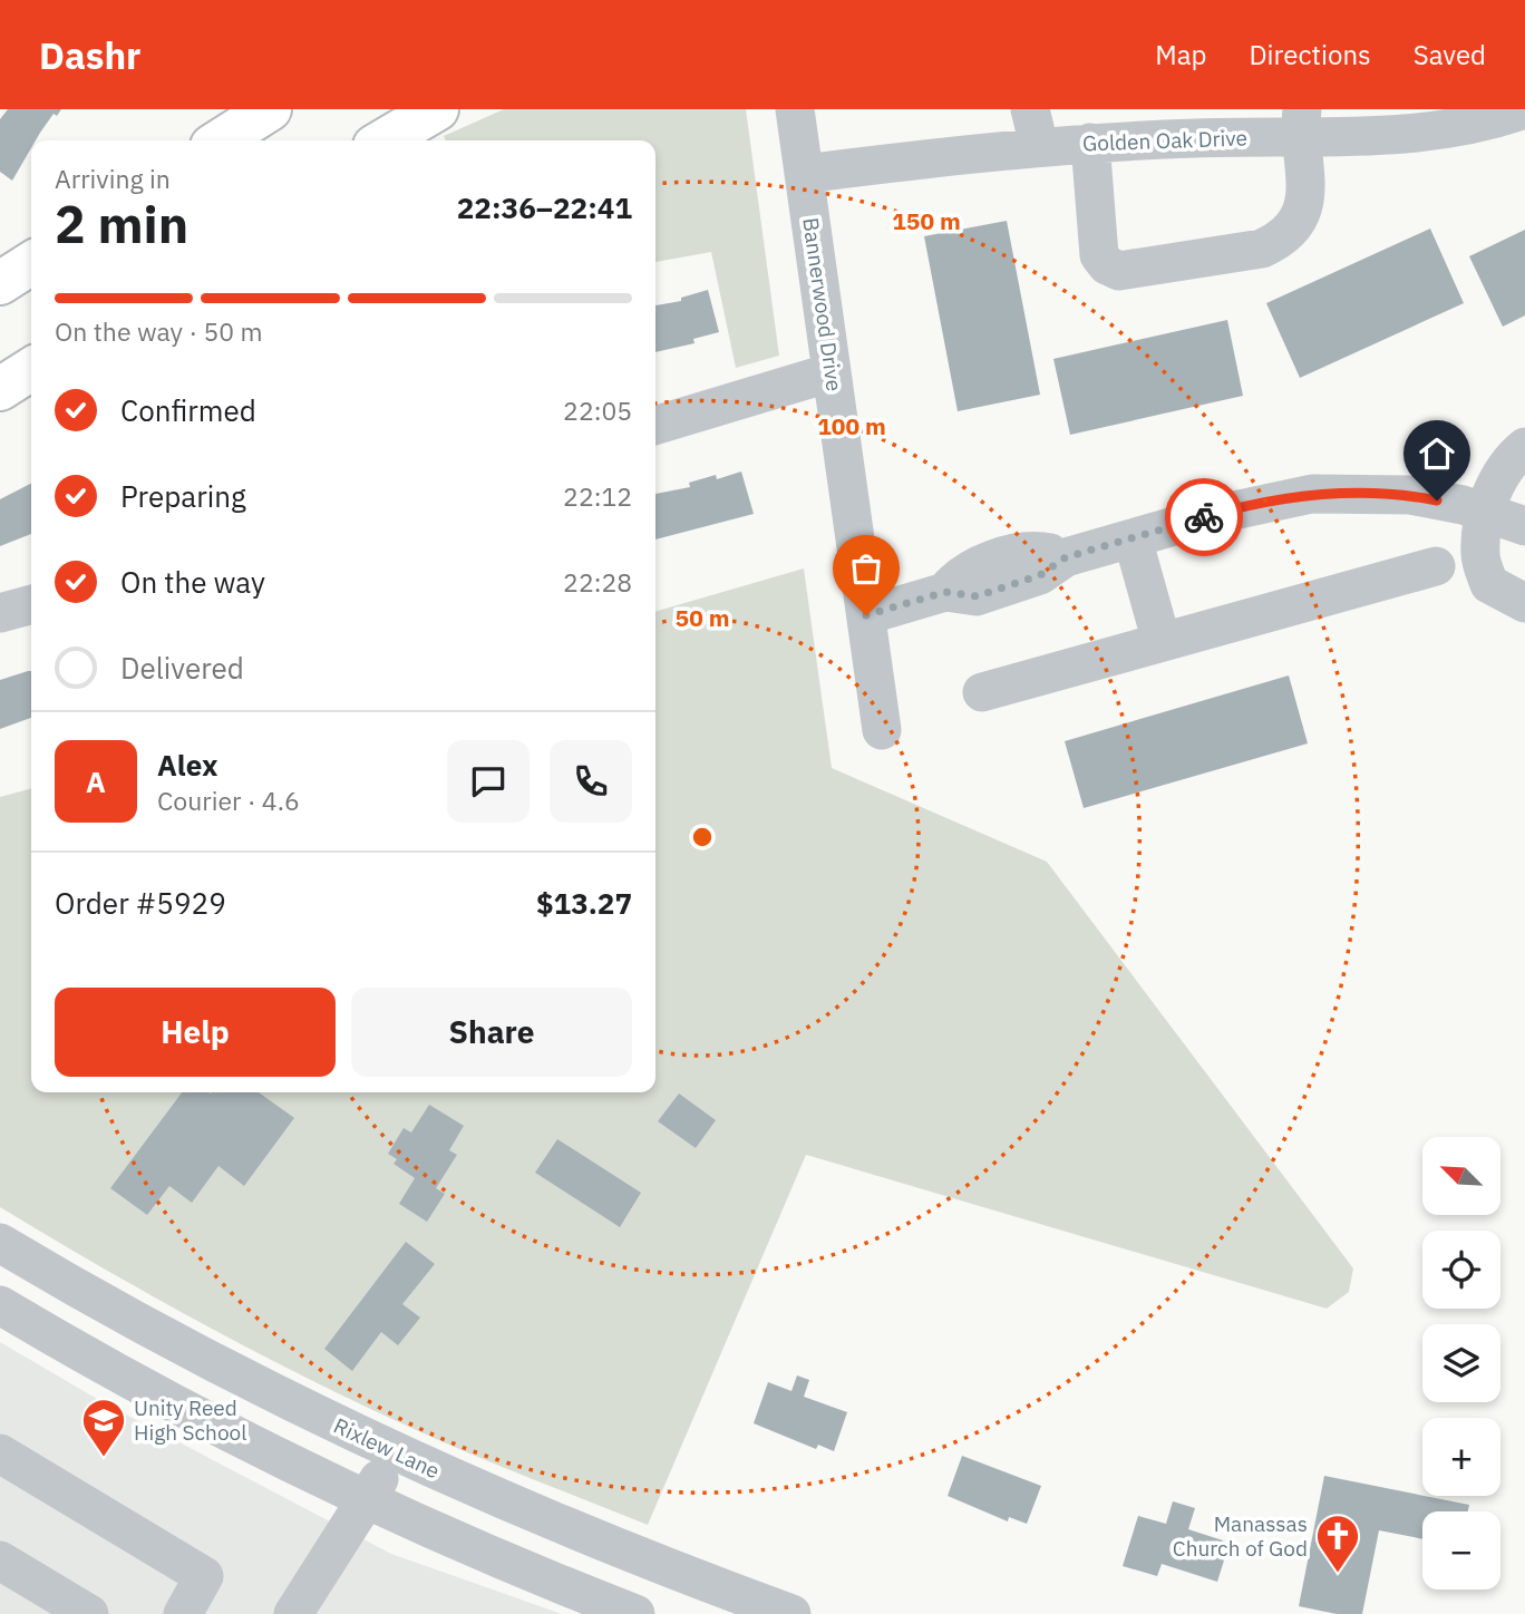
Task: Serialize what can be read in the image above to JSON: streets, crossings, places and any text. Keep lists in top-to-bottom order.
{
  "streets": {
    "street": ["Golden Oak Drive", "Bannerwood Drive", "Rixlew Lane"]
  },
  "crossings": [
    ["Golden Oak Drive", "Bannerwood Drive"]
  ],
  "places": {
    "school or university": ["Unity Reed High School"],
    "church": ["Manassas Church of God"]
  },
  "north": "top left",
  "page": {
    "header": "Dashr",
    "nav": ["Map", "Directions", "Saved"],
    "heading": ["2 min", "Arriving in", "22:36–22:41"],
    "panel": [
      "Alex",
      "Courier · 4.6",
      "Order #5929",
      "$13.27"
    ],
    "bar": "On the way · 50 m",
    "list": [
      ["Confirmed", "22:05"],
      ["Preparing", "22:12"],
      ["On the way", "22:28"],
      "Delivered"
    ],
    "round": "A",
    "buttons": ["Help", "Share"],
    "map_buttons": ["+", "−"]
  },
  "rings": ["150 m", "100 m", "50 m"]
}
